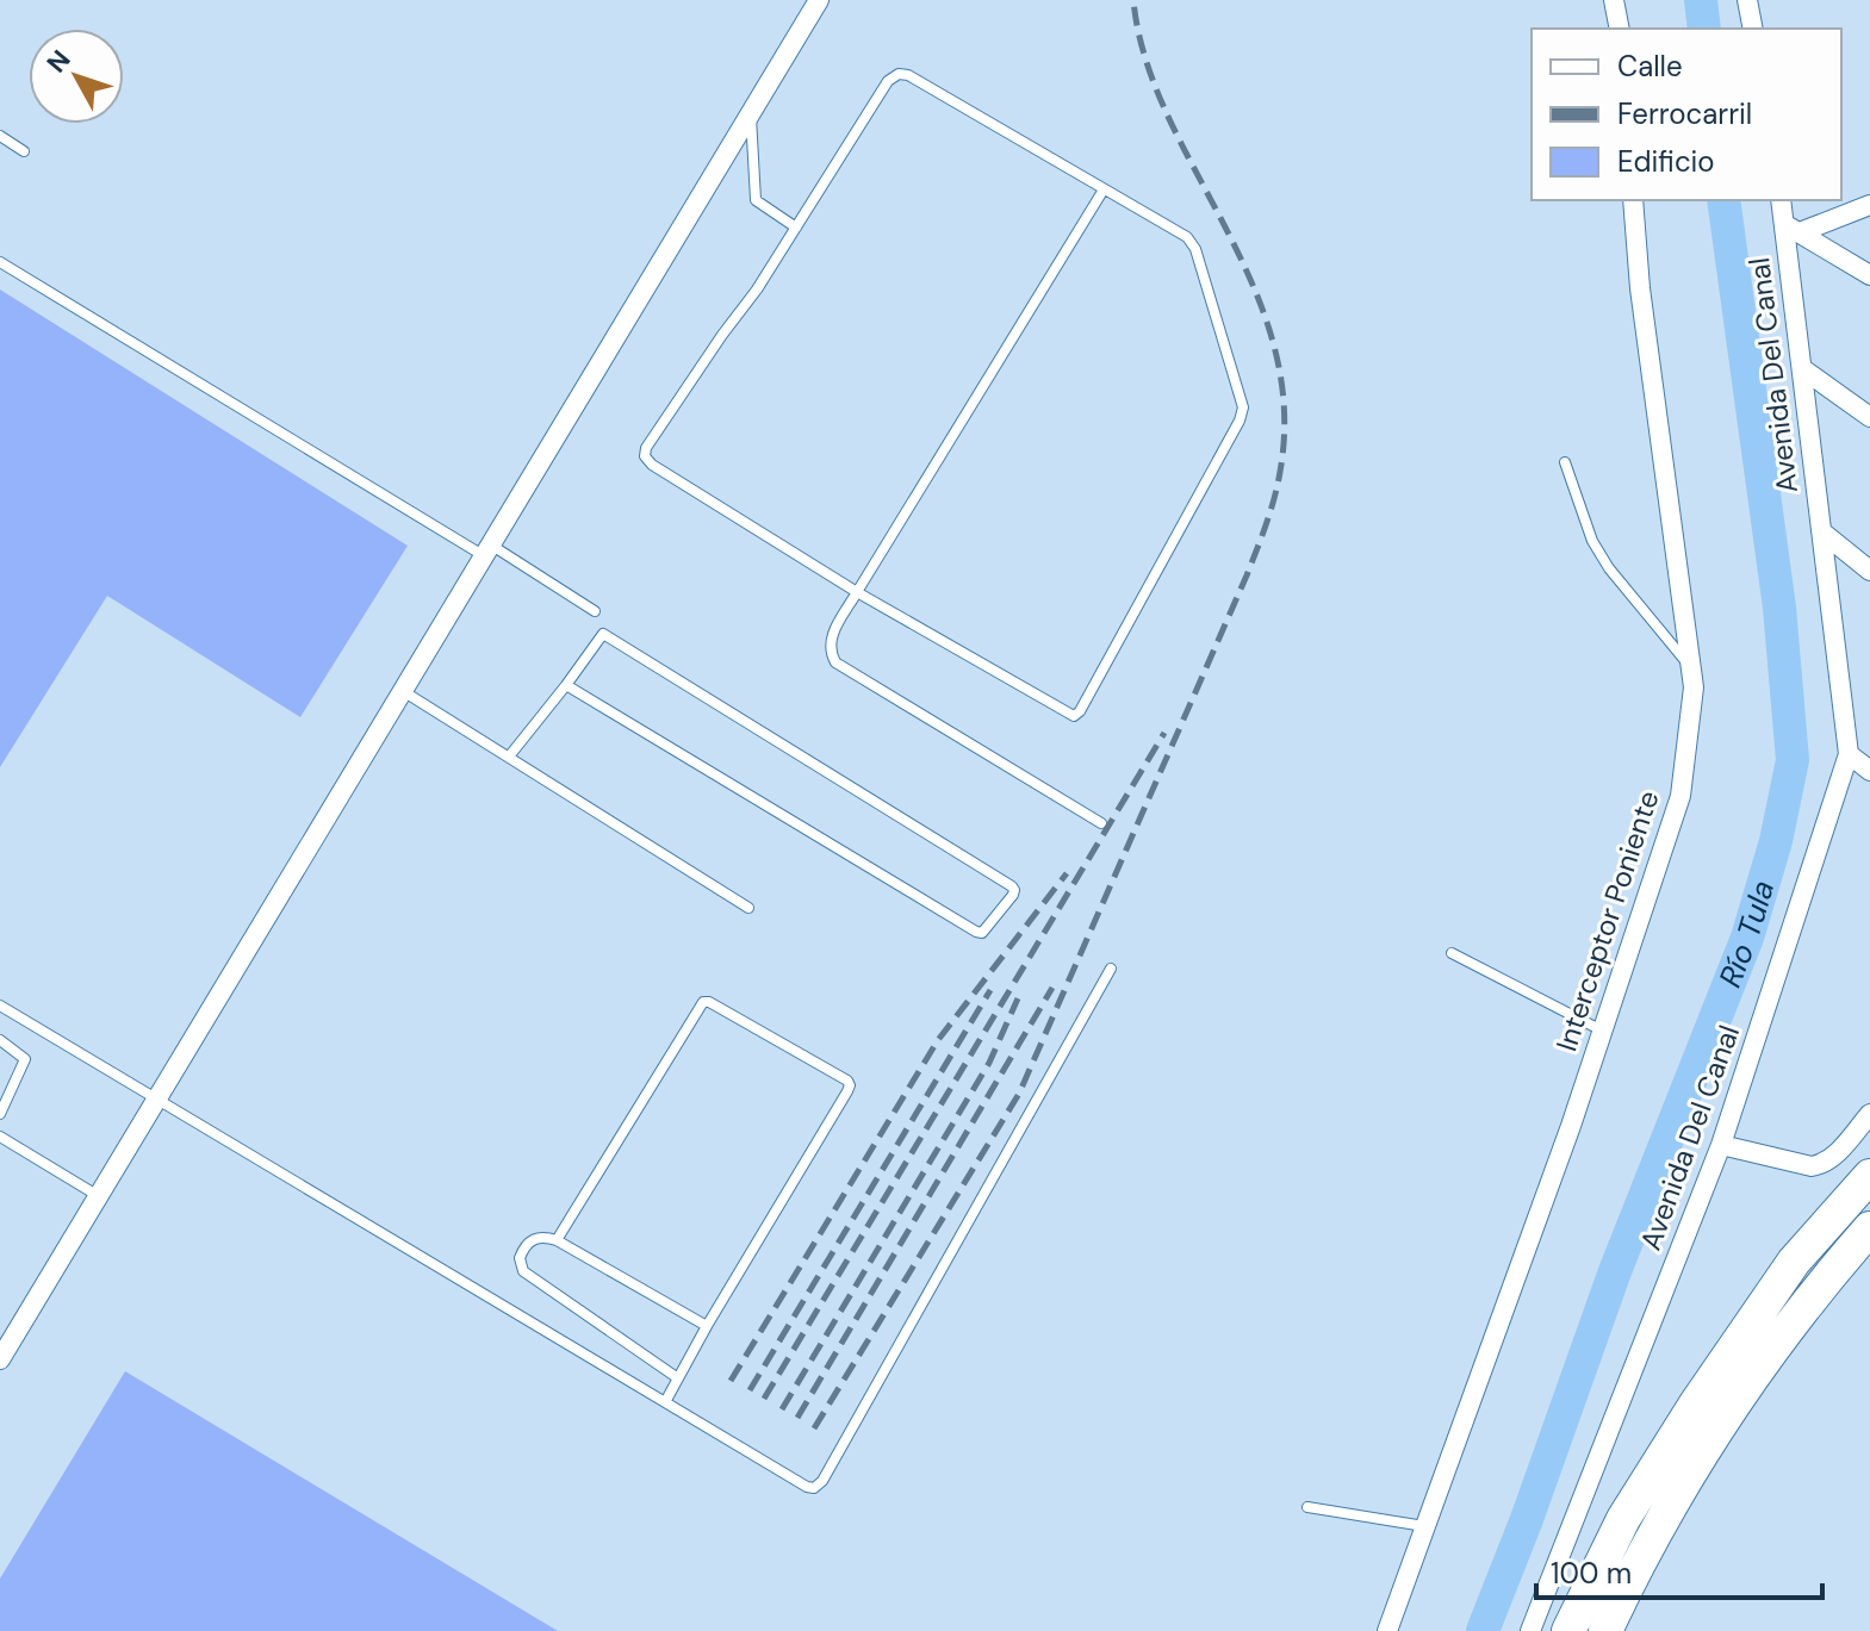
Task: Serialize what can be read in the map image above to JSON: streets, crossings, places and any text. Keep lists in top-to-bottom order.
{
  "streets": {
    "street": ["Avenida Del Canal", "Interceptor Poniente"]
  },
  "water": ["Río Tula"],
  "legend": ["Calle", "Ferrocarril", "Edificio"],
  "scale_bar": "100 m",
  "north": "top left"
}
